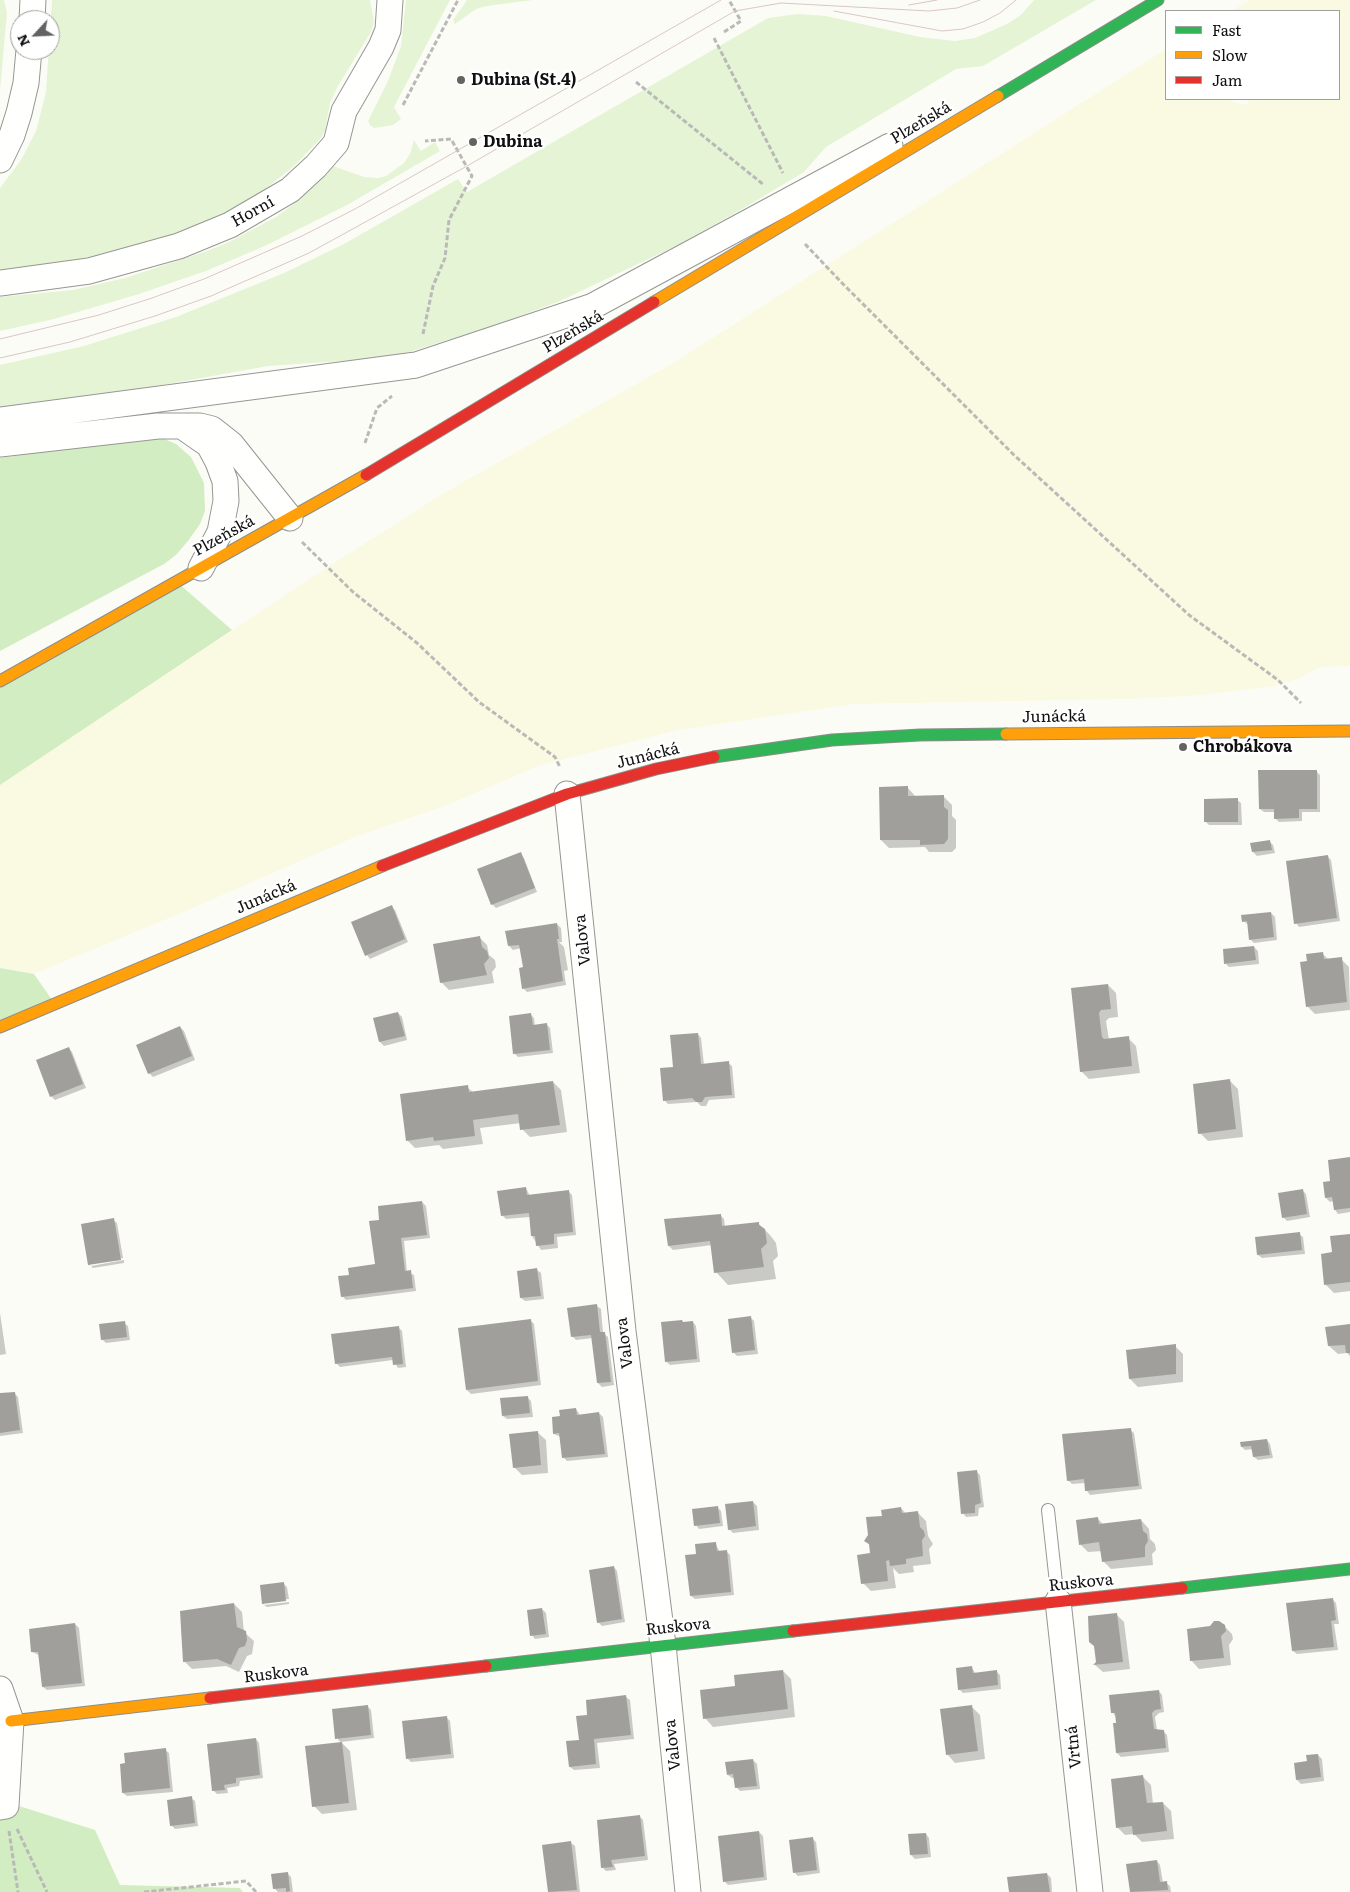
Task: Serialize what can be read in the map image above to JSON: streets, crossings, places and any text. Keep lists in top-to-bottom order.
{
  "streets": {
    "street": [
      "Plzeňská",
      "Horní",
      "Junácká",
      "Valova",
      "Ruskova",
      "Vrtná"
    ]
  },
  "crossings": [
    ["Junácká", "Valova"],
    ["Valova", "Ruskova"],
    ["Ruskova", "Vrtná"]
  ],
  "places": ["Dubina (St.4)", "Dubina", "Chrobákova"],
  "legend": ["Fast", "Slow", "Jam"],
  "north": "bottom left"
}
